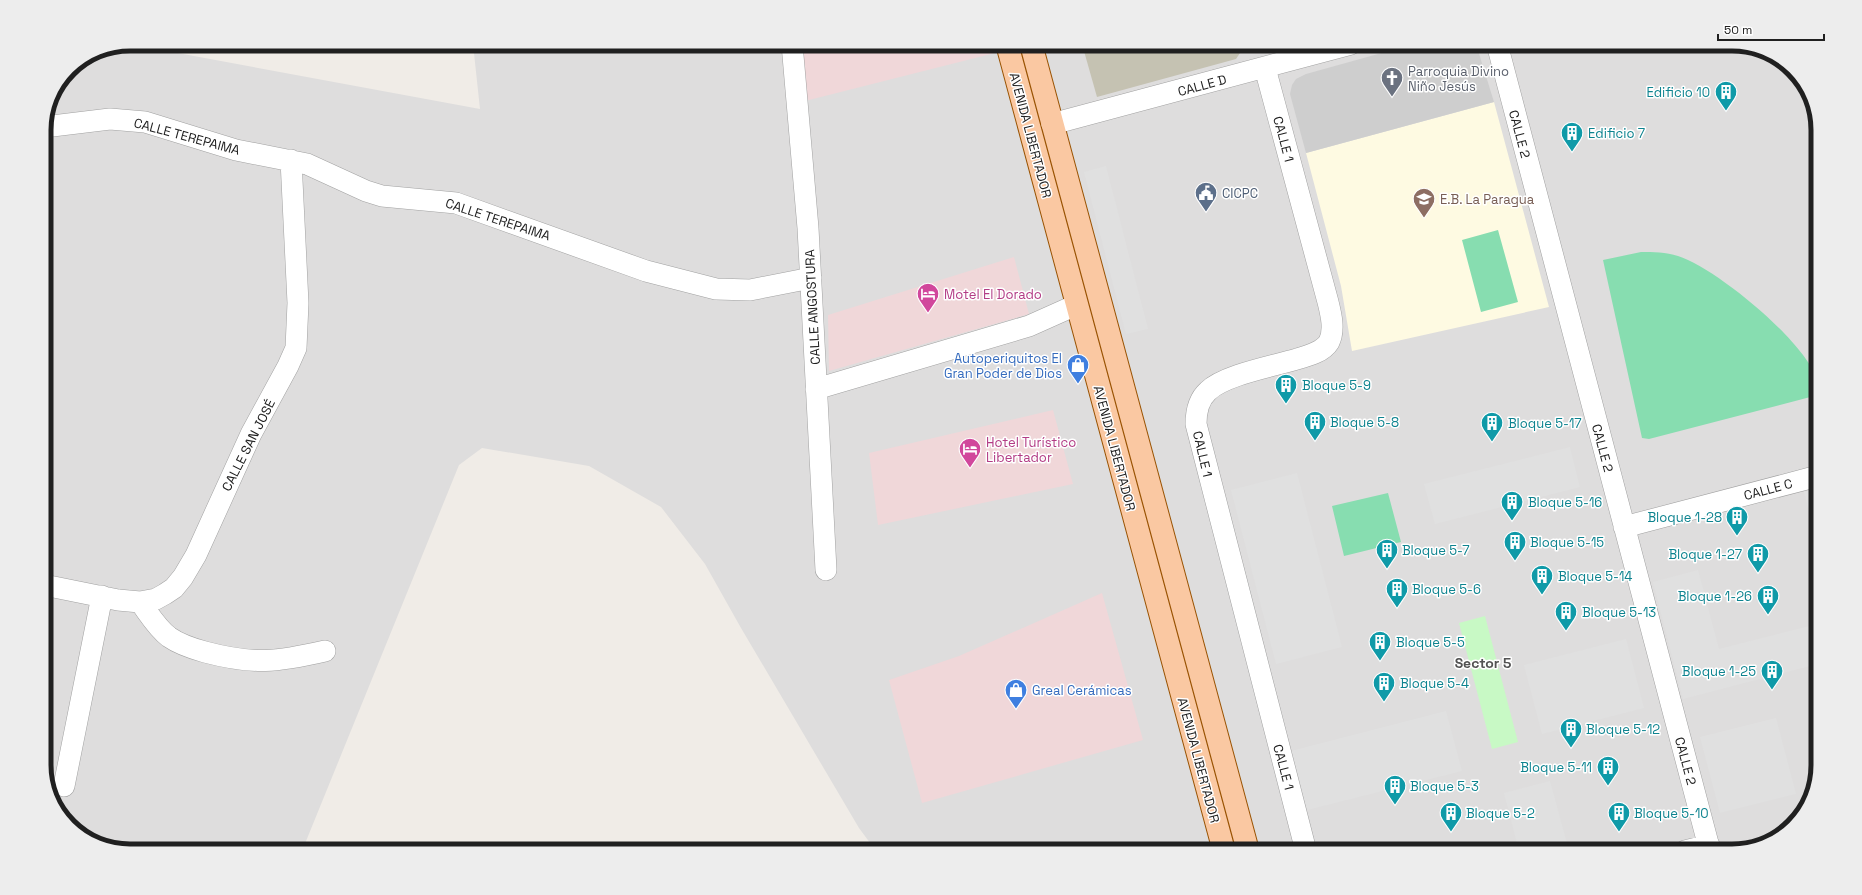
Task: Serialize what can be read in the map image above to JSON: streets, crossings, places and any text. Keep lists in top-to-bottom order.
{
  "streets": {
    "main road": ["AVENIDA LIBERTADOR"],
    "street": [
      "CALLE D",
      "CALLE 2",
      "CALLE TEREPAIMA",
      "CALLE 1",
      "CALLE ANGOSTURA",
      "CALLE SAN JOSÉ",
      "CALLE C"
    ]
  },
  "crossings": [
    ["CALLE D", "AVENIDA LIBERTADOR"],
    ["CALLE D", "CALLE 1"],
    ["CALLE 2", "CALLE C"],
    ["CALLE TEREPAIMA", "CALLE ANGOSTURA"],
    ["CALLE TEREPAIMA", "CALLE SAN JOSÉ"]
  ],
  "districts": ["Sector 5"],
  "places": {
    "church": ["Parroquia Divino Niño Jesús"],
    "building": [
      "Edificio 10",
      "Edificio 7",
      "Bloque 5-9",
      "Bloque 5-8",
      "Bloque 5-17",
      "Bloque 5-16",
      "Bloque 1-28",
      "Bloque 5-15",
      "Bloque 5-7",
      "Bloque 1-27",
      "Bloque 5-14",
      "Bloque 5-6",
      "Bloque 1-26",
      "Bloque 5-13",
      "Bloque 5-5",
      "Bloque 1-25",
      "Bloque 5-4",
      "Bloque 5-12",
      "Bloque 5-11",
      "Bloque 5-3",
      "Bloque 5-2",
      "Bloque 5-10"
    ],
    "public building": ["CICPC"],
    "school or university": ["E.B. La Paragua"],
    "hotel": ["Motel El Dorado", "Hotel Turístico Libertador"],
    "shop": ["Autoperiquitos El Gran Poder de Dios", "Greal Cerámicas"]
  },
  "scale_bar": "50 m"
}
